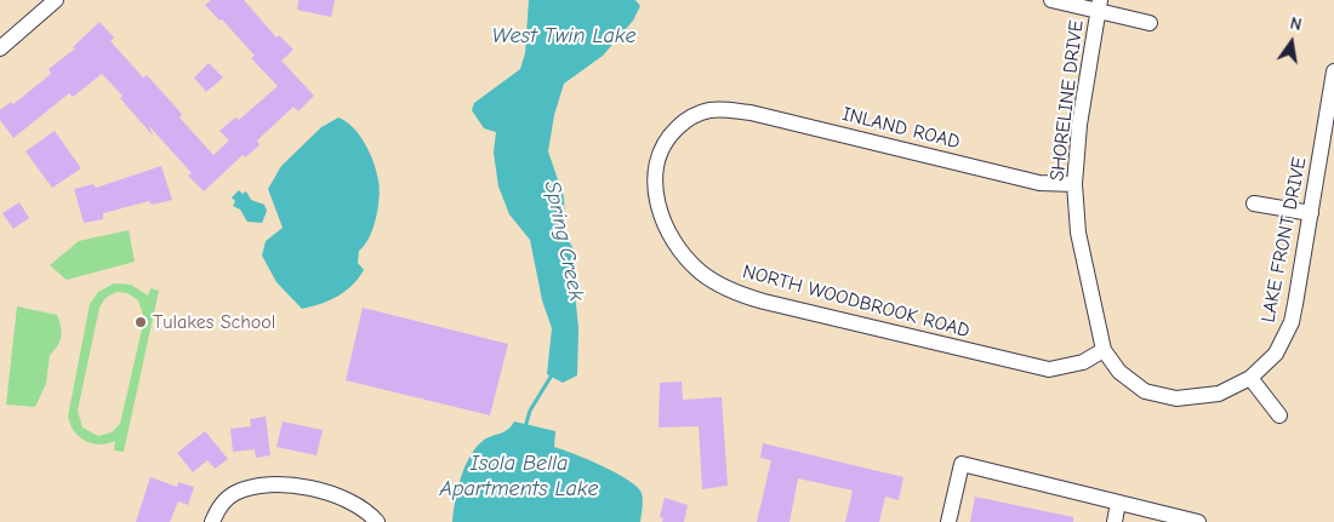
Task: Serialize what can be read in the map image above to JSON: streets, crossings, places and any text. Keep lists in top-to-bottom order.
{
  "streets": {
    "street": [
      "SHORELINE DRIVE",
      "INLAND ROAD",
      "LAKE FRONT DRIVE",
      "NORTH WOODBROOK ROAD"
    ]
  },
  "crossings": [
    ["SHORELINE DRIVE", "INLAND ROAD"],
    ["SHORELINE DRIVE", "LAKE FRONT DRIVE"],
    ["SHORELINE DRIVE", "NORTH WOODBROOK ROAD"],
    ["INLAND ROAD", "NORTH WOODBROOK ROAD"],
    ["LAKE FRONT DRIVE", "NORTH WOODBROOK ROAD"]
  ],
  "water": ["West Twin Lake", "Spring Creek", "Isola Bella Apartments Lake"],
  "places": ["Tulakes School"],
  "north": "top"
}
